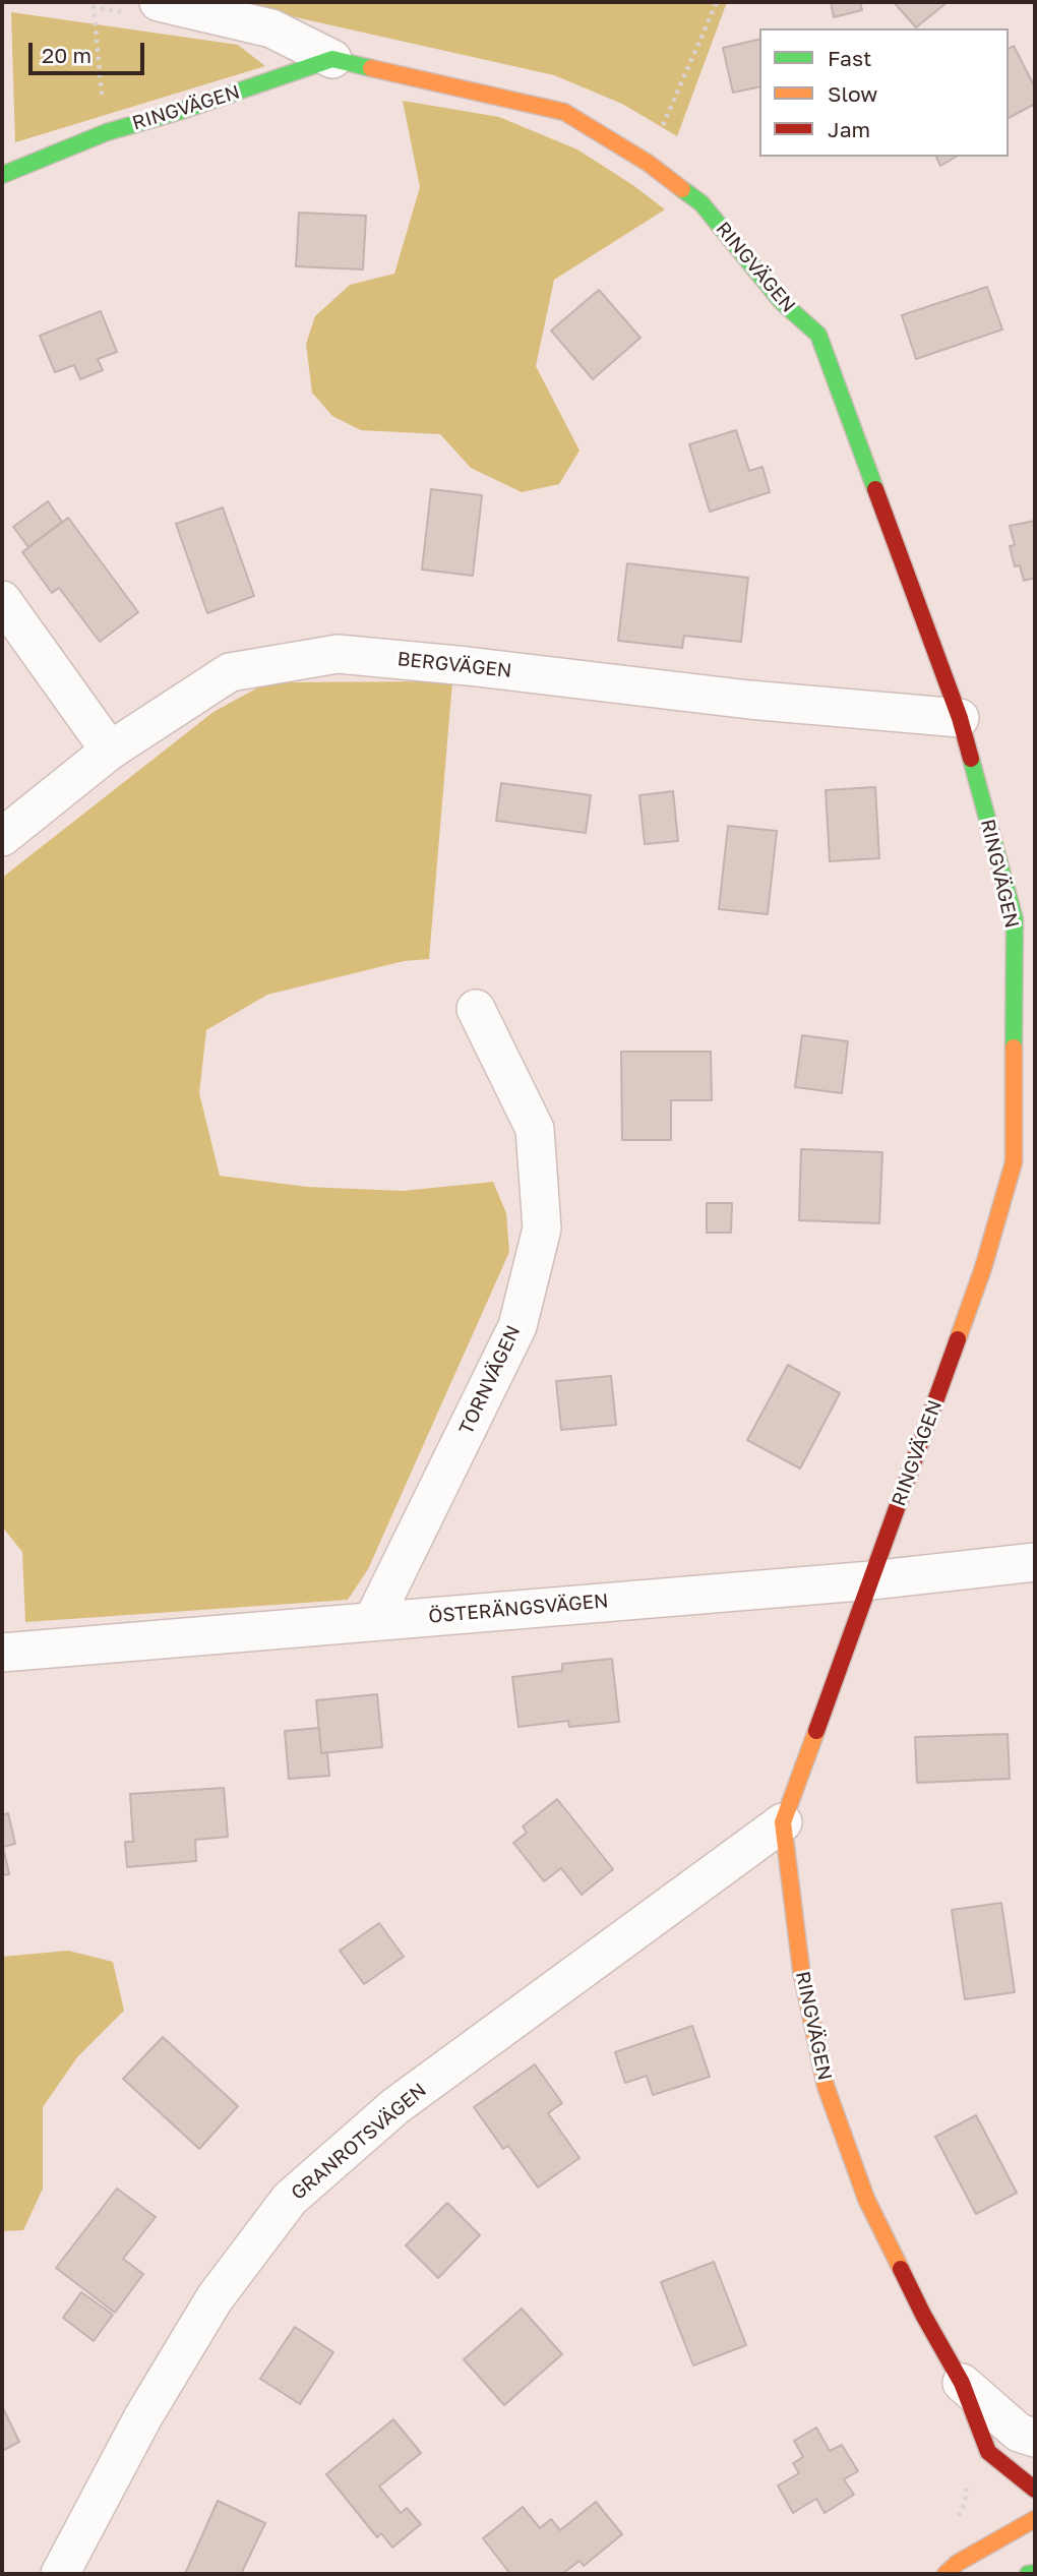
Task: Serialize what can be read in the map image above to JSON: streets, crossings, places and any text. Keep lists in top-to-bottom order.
{
  "streets": {
    "street": [
      "RINGVÄGEN",
      "BERGVÄGEN",
      "TORNVÄGEN",
      "ÖSTERÄNGSVÄGEN",
      "GRANROTSVÄGEN"
    ]
  },
  "crossings": [
    ["RINGVÄGEN", "BERGVÄGEN"],
    ["RINGVÄGEN", "ÖSTERÄNGSVÄGEN"],
    ["RINGVÄGEN", "GRANROTSVÄGEN"],
    ["TORNVÄGEN", "ÖSTERÄNGSVÄGEN"]
  ],
  "legend": ["Fast", "Slow", "Jam"],
  "scale_bar": "20 m"
}
